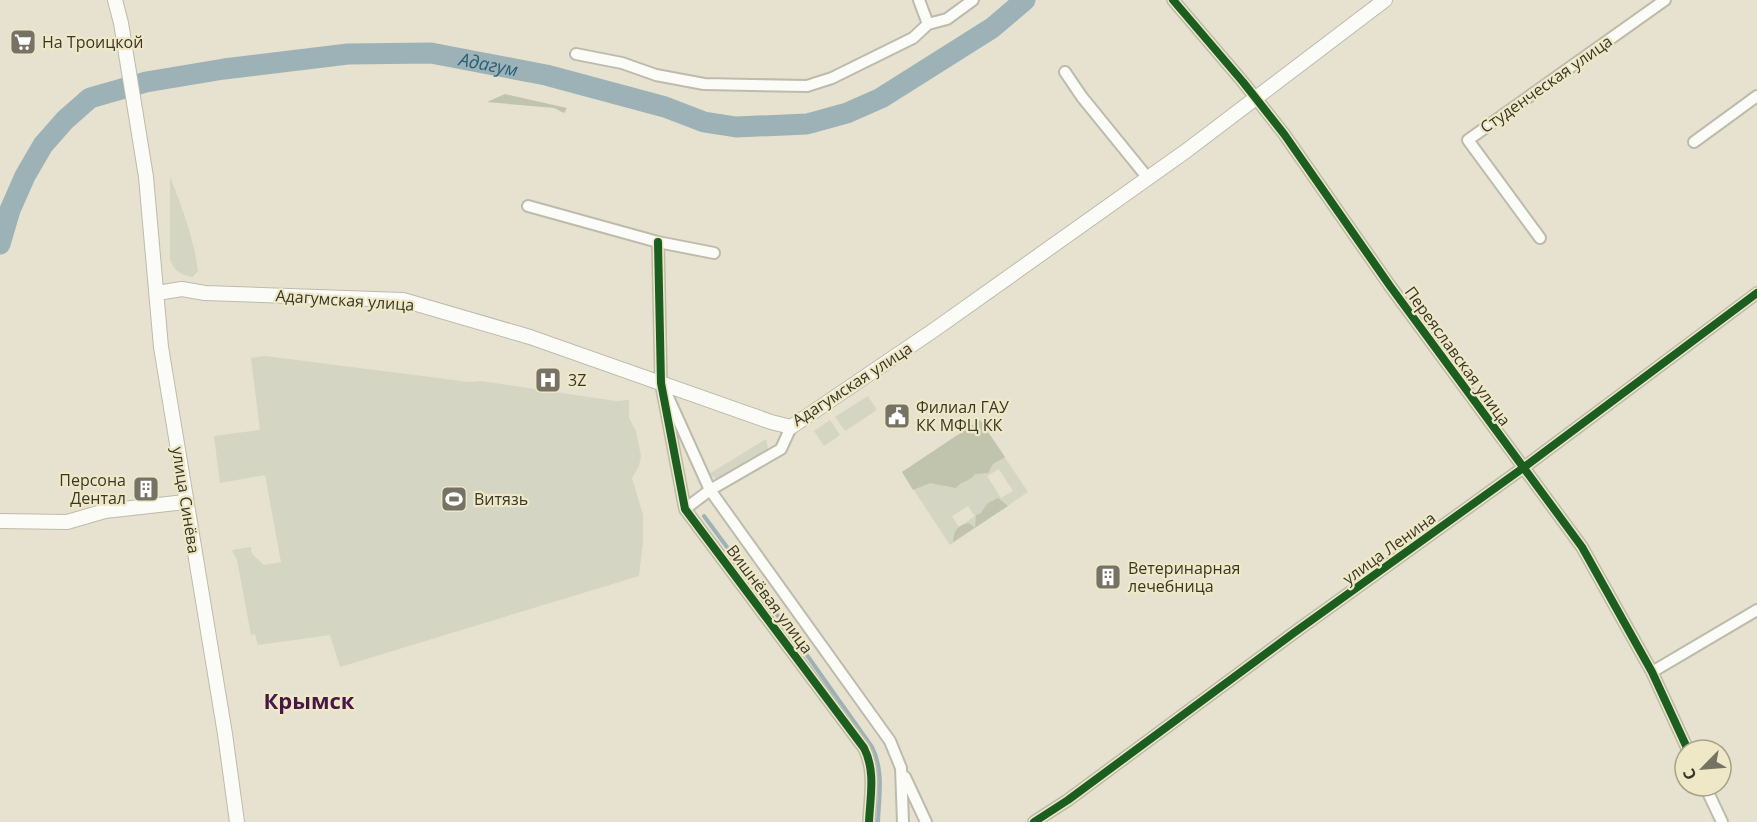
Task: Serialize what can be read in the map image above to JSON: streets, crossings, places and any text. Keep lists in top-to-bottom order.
{
  "streets": {
    "main road": ["Адагумская улица", "улица Синёва"],
    "street": [
      "Студенческая улица",
      "Переяславская улица",
      "улица Ленина",
      "Вишнёвая улица"
    ]
  },
  "crossings": [
    ["Адагумская улица", "Переяславская улица"],
    ["Адагумская улица", "улица Синёва"],
    ["Адагумская улица", "Вишнёвая улица"],
    ["Переяславская улица", "улица Ленина"]
  ],
  "districts": ["Крымск"],
  "water": ["Адагум"],
  "places": {
    "supermarket": ["На Троицкой"],
    "hospital": ["3Z"],
    "public building": ["Филиал ГАУ КК МФЦ КК"],
    "building": ["Персона Дентал", "Ветеринарная лечебница"],
    "sports": ["Витязь"]
  },
  "north": "bottom left"
}
